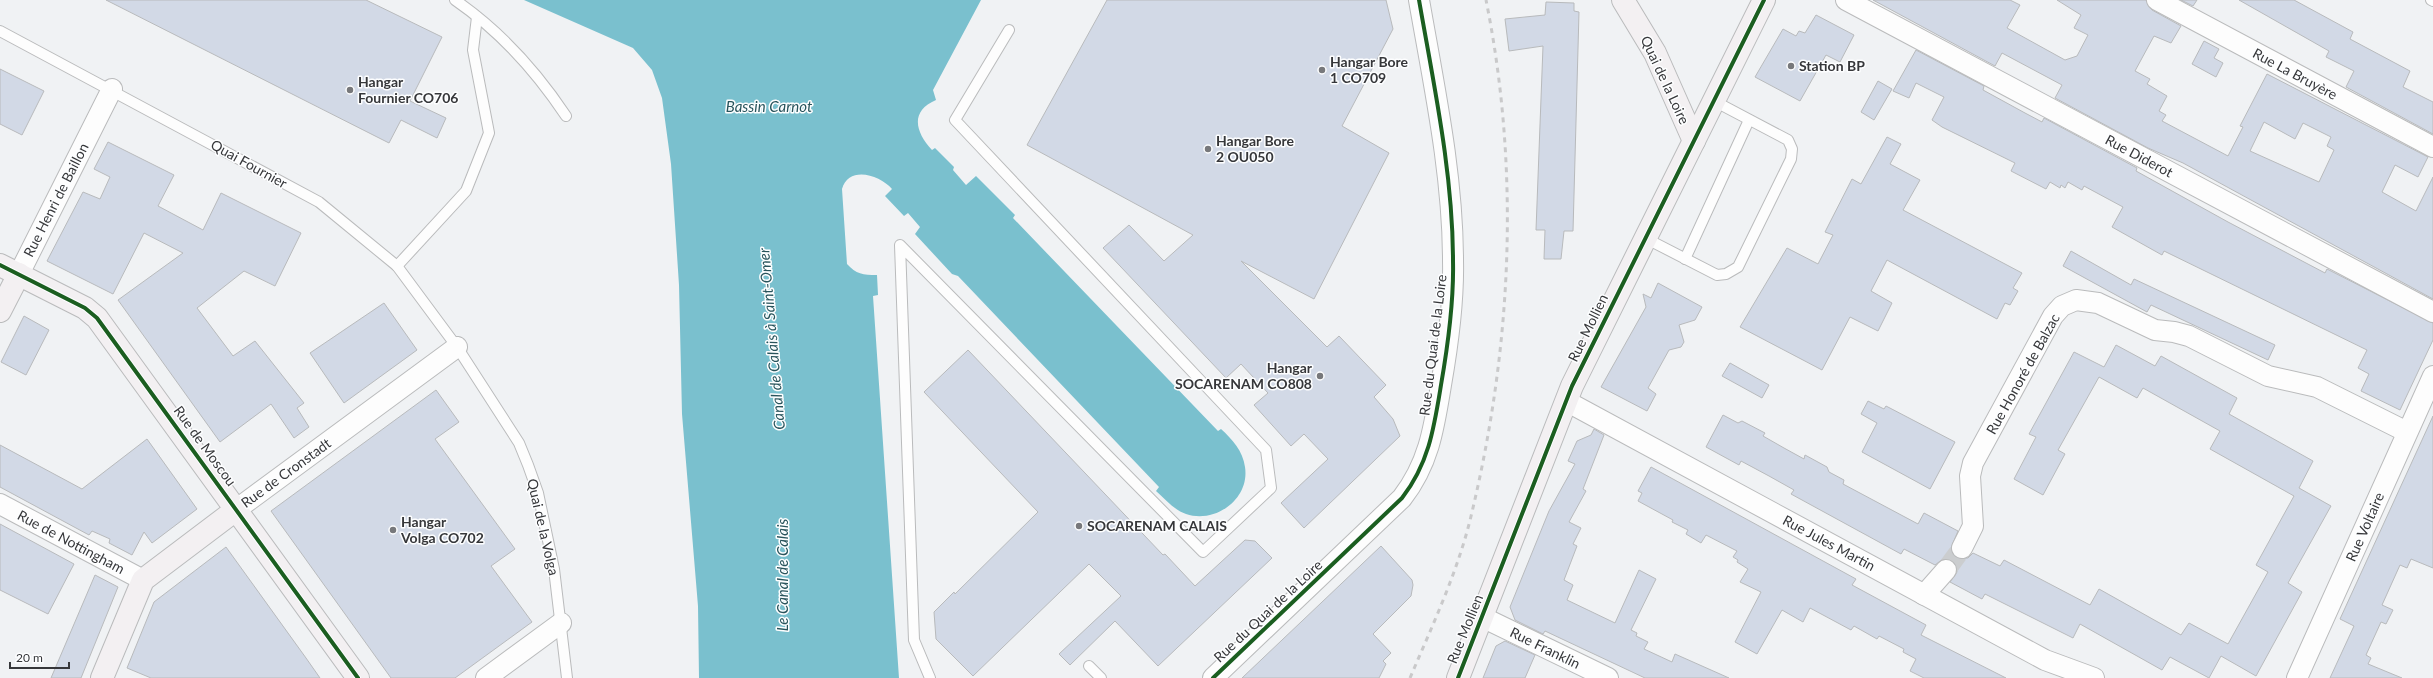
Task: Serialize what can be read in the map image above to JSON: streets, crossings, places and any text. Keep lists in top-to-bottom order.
{
  "streets": {
    "street": [
      "Rue La Bruyère",
      "Quai de la Loire",
      "Rue Diderot",
      "Rue Henri de Baillon",
      "Rue Mollien",
      "Rue du Quai de la Loire",
      "Rue Honoré de Balzac",
      "Rue de Moscou",
      "Rue de Cronstadt",
      "Rue Voltaire",
      "Rue de Nottingham",
      "Rue Jules Martin",
      "Rue Franklin"
    ],
    "lane": ["Quai Fournier", "Quai de la Volga"]
  },
  "crossings": [
    ["Quai de la Loire", "Rue Mollien"],
    ["Quai Fournier", "Rue Henri de Baillon"],
    ["Quai Fournier", "Rue de Cronstadt"],
    ["Quai Fournier", "Quai de la Volga"],
    ["Rue Henri de Baillon", "Rue de Moscou"],
    ["Rue Mollien", "Rue Jules Martin"],
    ["Rue Mollien", "Rue Franklin"],
    ["Rue Honoré de Balzac", "Rue Voltaire"],
    ["Rue de Moscou", "Rue de Cronstadt"],
    ["Rue de Cronstadt", "Quai de la Volga"],
    ["Rue de Cronstadt", "Rue de Nottingham"]
  ],
  "water": ["Bassin Carnot", "Canal de Calais à Saint-Omer", "Le Canal de Calais"],
  "places": [
    "Station BP",
    "Hangar Bore 1 CO709",
    "Hangar Fournier CO706",
    "Hangar Bore 2 OU050",
    "Hangar SOCARENAM CO808",
    "SOCARENAM CALAIS",
    "Hangar Volga CO702"
  ],
  "scale_bar": "20 m"
}
